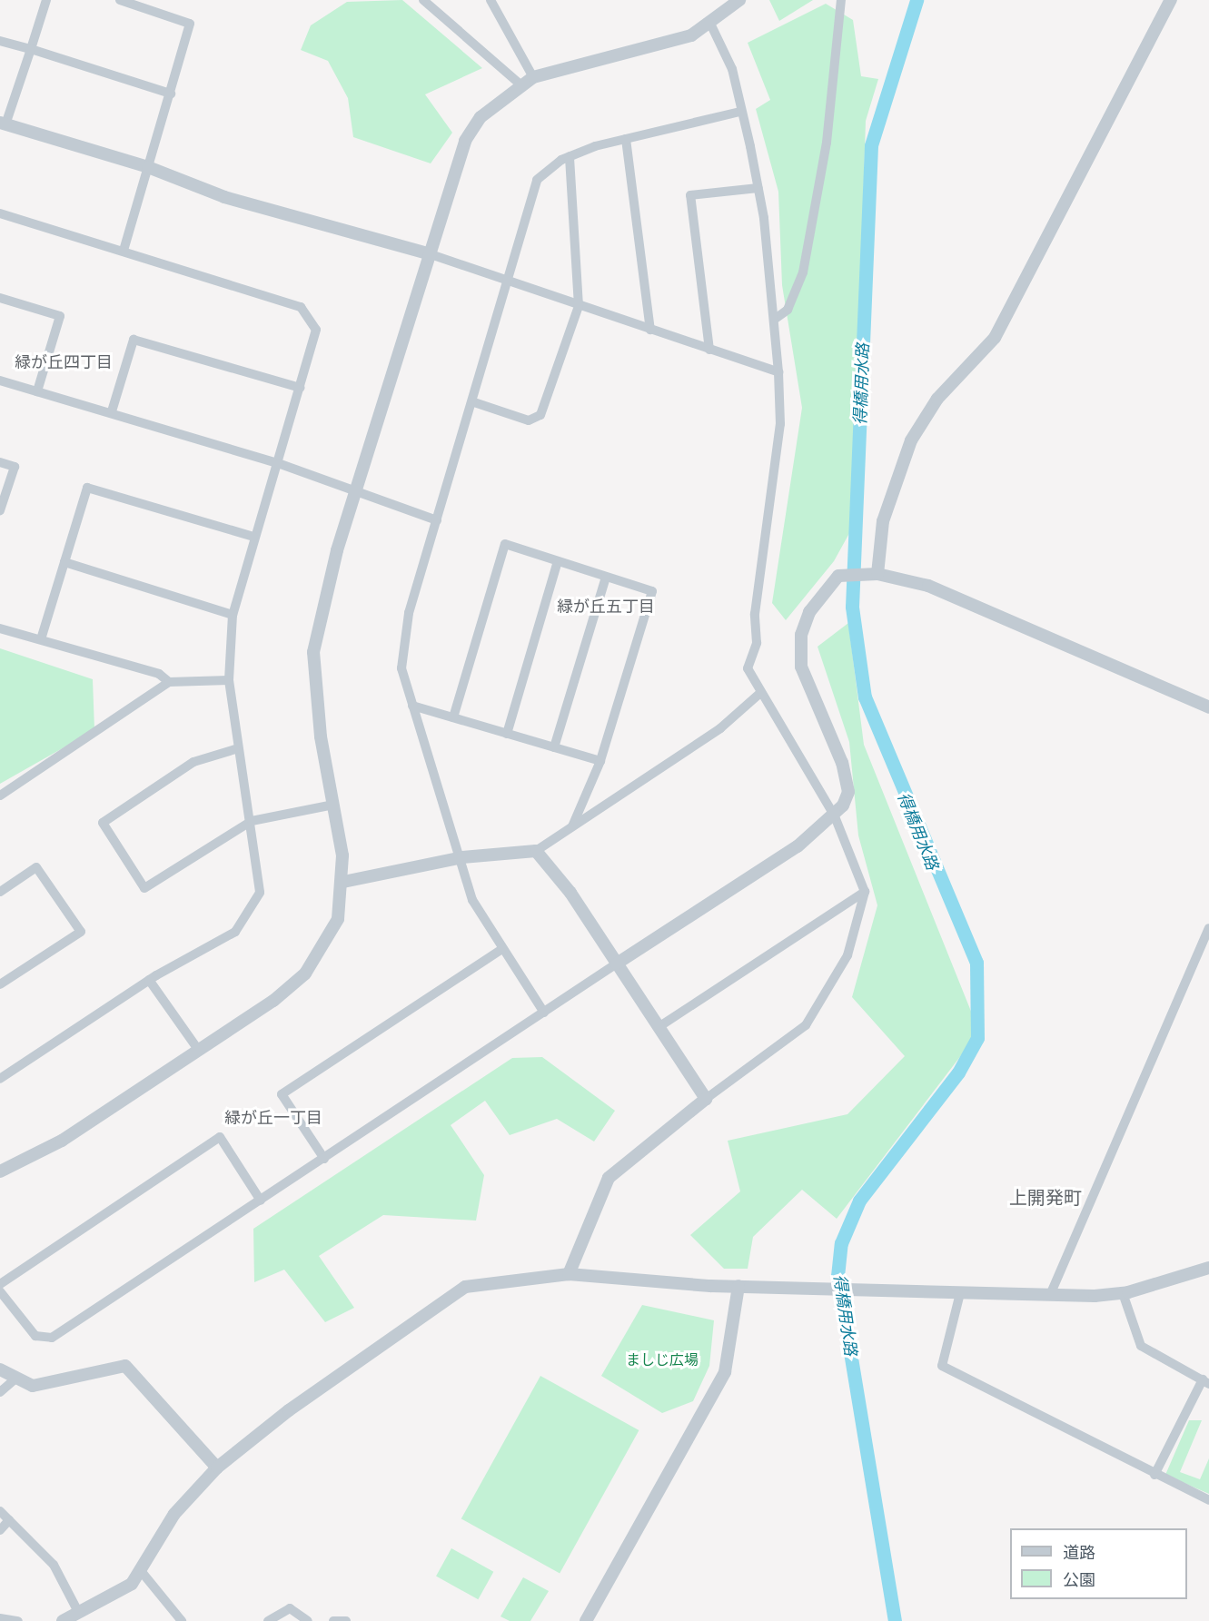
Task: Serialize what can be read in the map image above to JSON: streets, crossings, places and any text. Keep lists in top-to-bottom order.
{
  "districts": [
    "緑が丘四丁目",
    "緑が丘五丁目",
    "緑が丘一丁目",
    "上開発町"
  ],
  "water": ["得橋用水路"],
  "parks": ["ましじ広場"],
  "legend": ["道路", "公園"]
}
